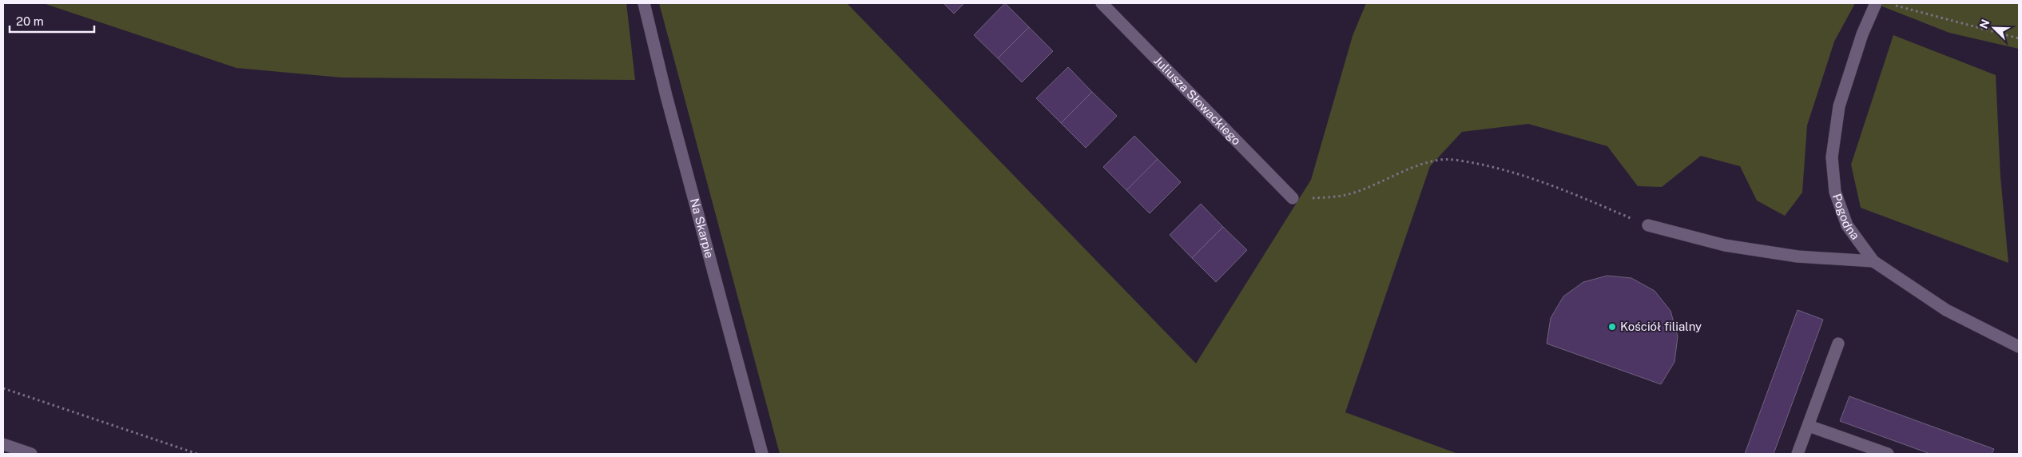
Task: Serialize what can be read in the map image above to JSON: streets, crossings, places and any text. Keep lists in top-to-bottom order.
{
  "streets": {
    "street": ["Juliusza Słowackiego", "Pogodna", "Na Skarpie"]
  },
  "places": ["Kościół filialny"],
  "scale_bar": "20 m",
  "north": "top left"
}
